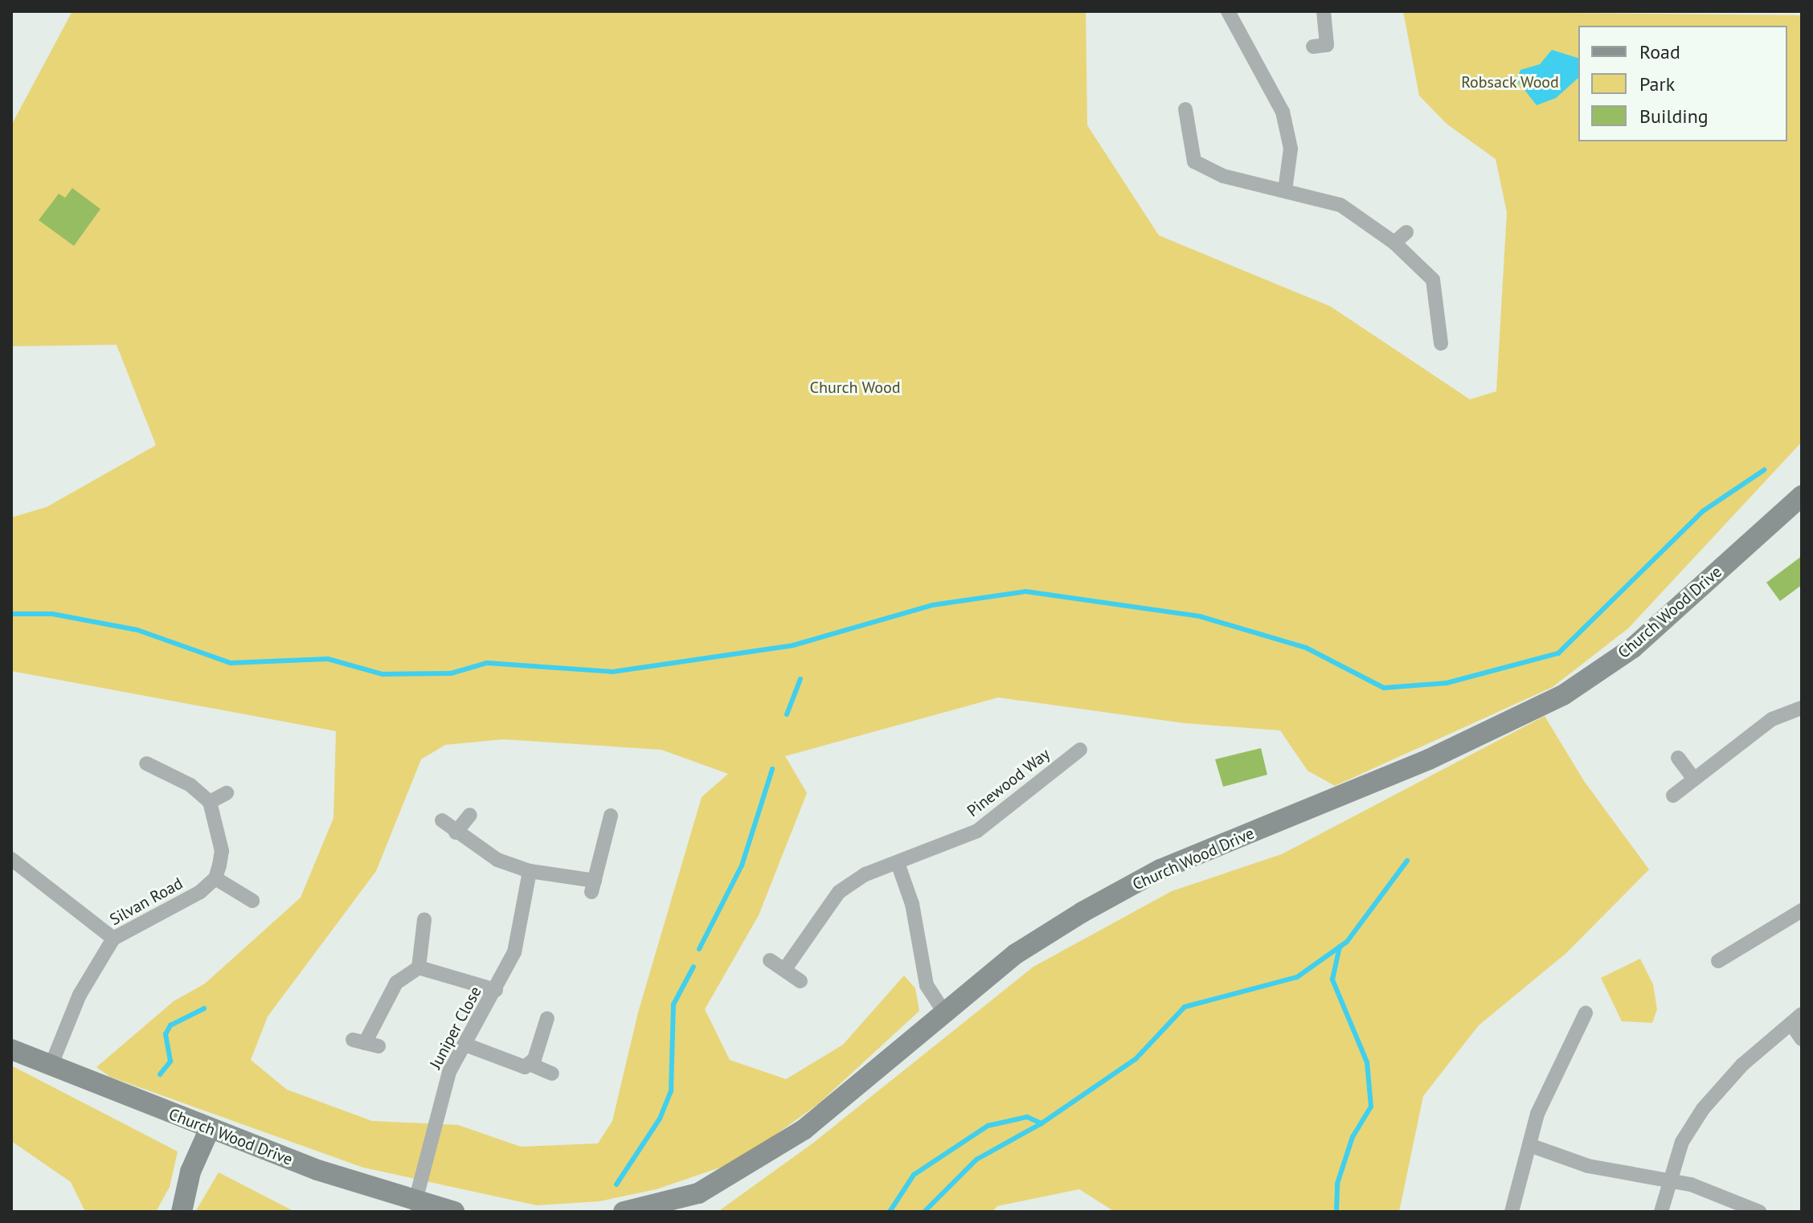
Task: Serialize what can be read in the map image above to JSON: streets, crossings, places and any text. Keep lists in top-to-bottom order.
{
  "streets": {
    "street": [
      "Church Wood Drive",
      "Pinewood Way",
      "Silvan Road",
      "Juniper Close"
    ]
  },
  "crossings": [
    ["Church Wood Drive", "Silvan Road"],
    ["Church Wood Drive", "Juniper Close"]
  ],
  "parks": ["Robsack Wood", "Church Wood"],
  "legend": ["Road", "Park", "Building"]
}
